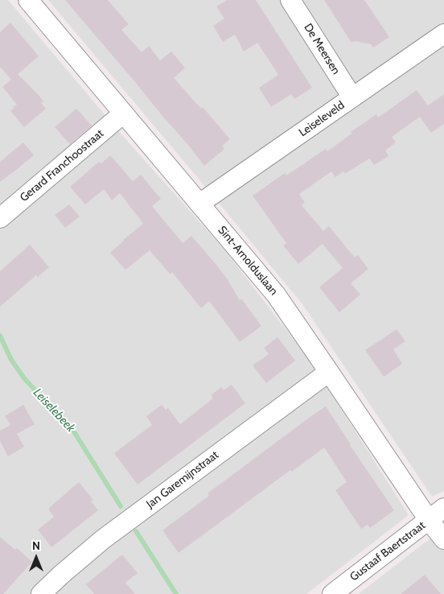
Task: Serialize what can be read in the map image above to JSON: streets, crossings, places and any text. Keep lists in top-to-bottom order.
{
  "streets": {
    "street": [
      "De Meersen",
      "Leiseleveld",
      "Gerard Franchoostraat",
      "Sint-Arnolduslaan",
      "Jan Garemijnstraat",
      "Gustaaf Baertstraat"
    ]
  },
  "crossings": [
    ["De Meersen", "Leiseleveld"],
    ["Leiseleveld", "Sint-Arnolduslaan"],
    ["Gerard Franchoostraat", "Sint-Arnolduslaan"],
    ["Sint-Arnolduslaan", "Jan Garemijnstraat"],
    ["Sint-Arnolduslaan", "Gustaaf Baertstraat"]
  ],
  "water": ["Leiselebeek"],
  "north": "top"
}
